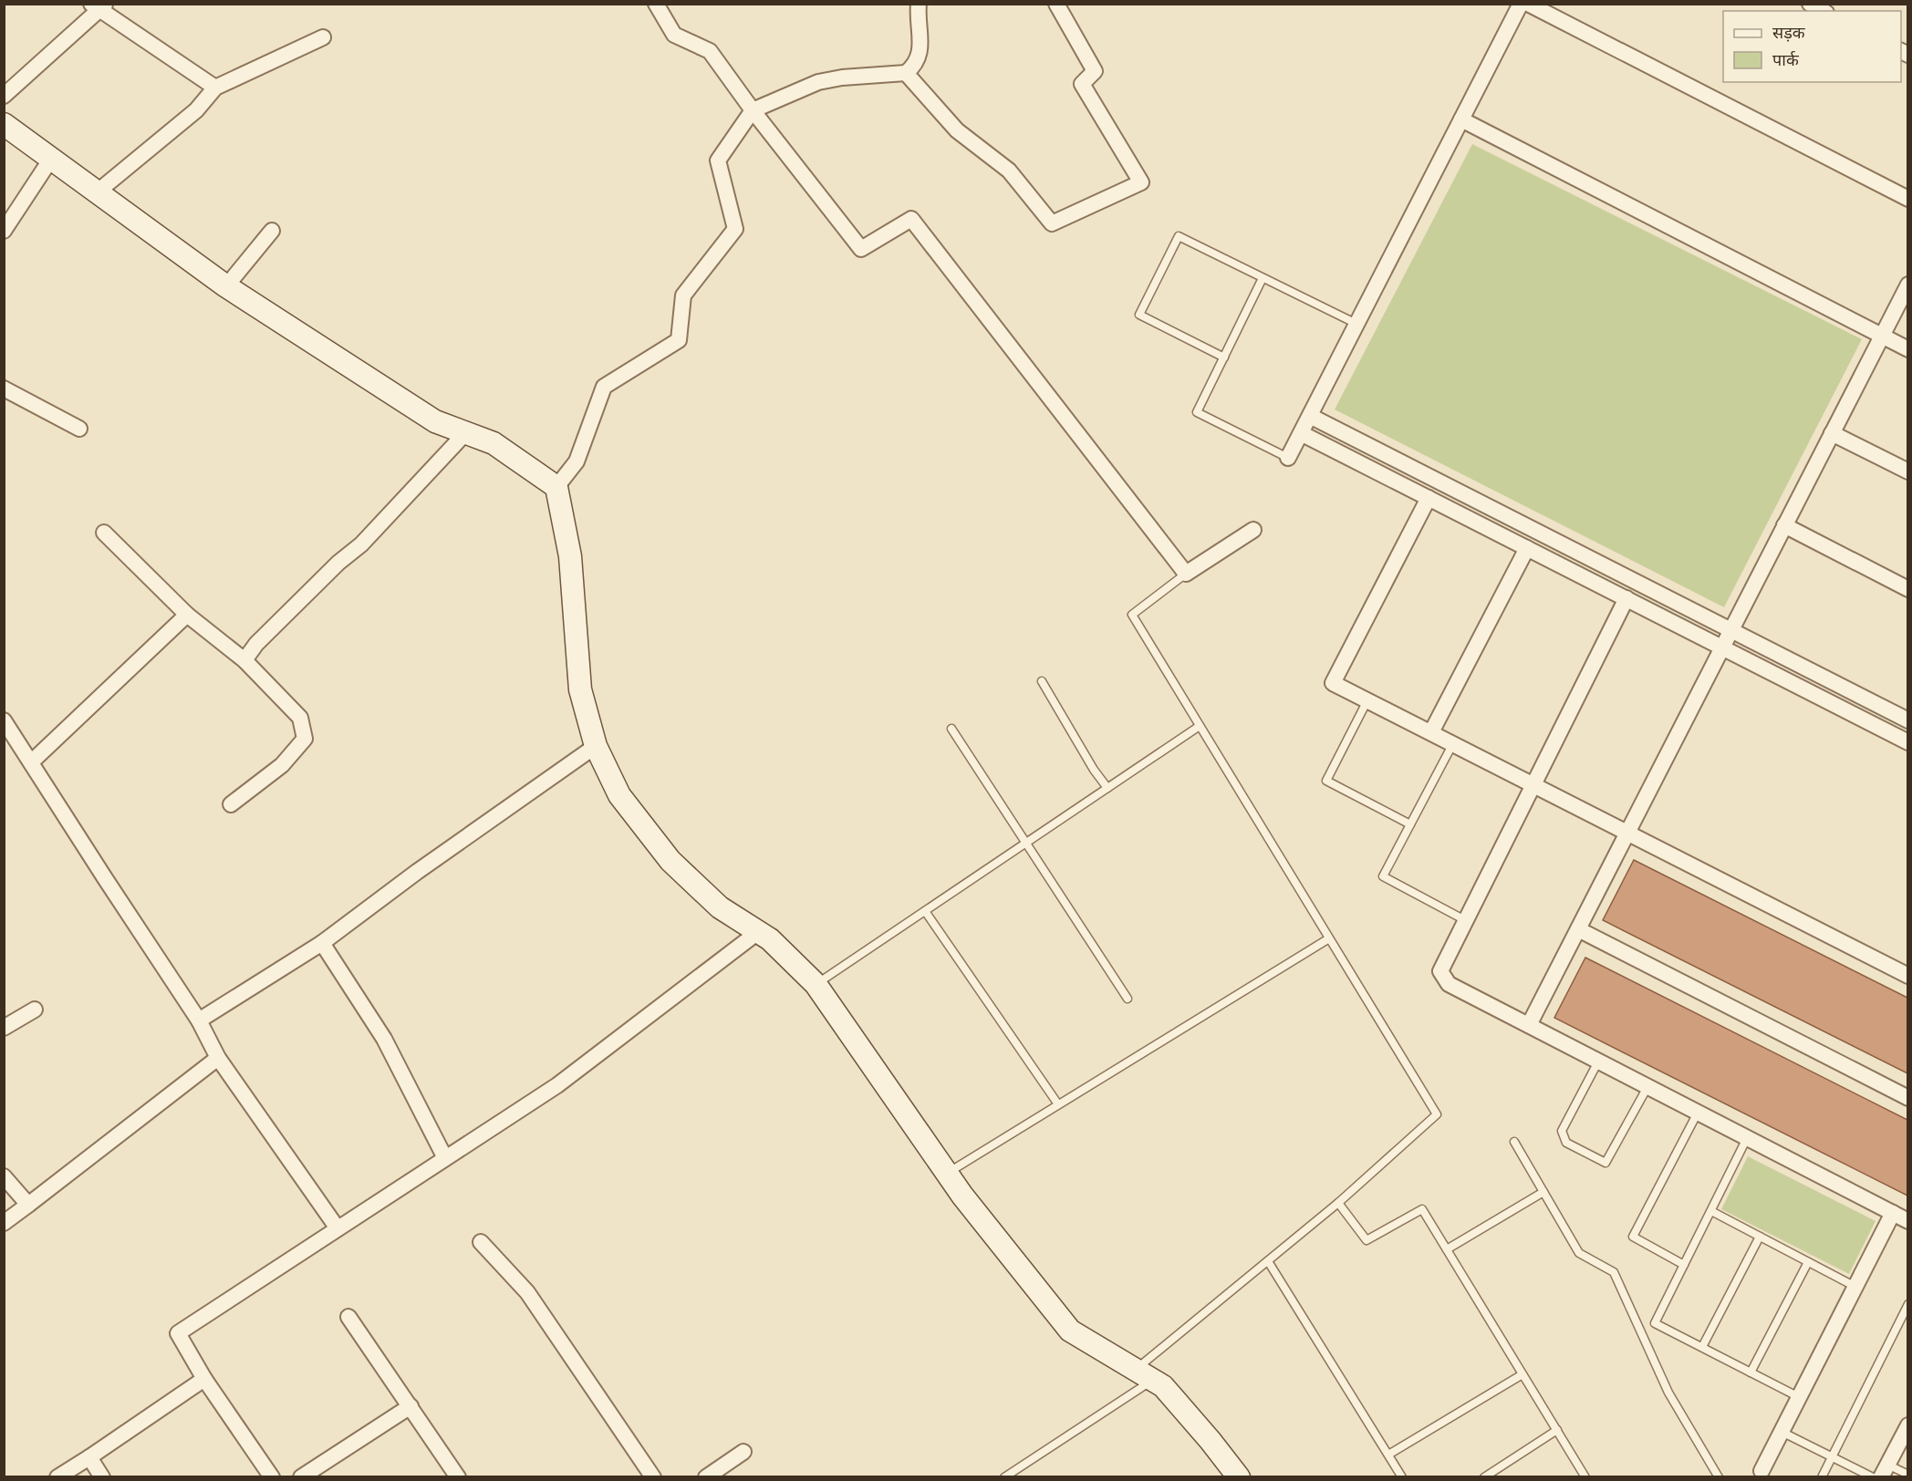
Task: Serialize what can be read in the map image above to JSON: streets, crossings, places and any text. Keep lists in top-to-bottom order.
{
  "legend": ["सड़क", "पार्क"]
}
